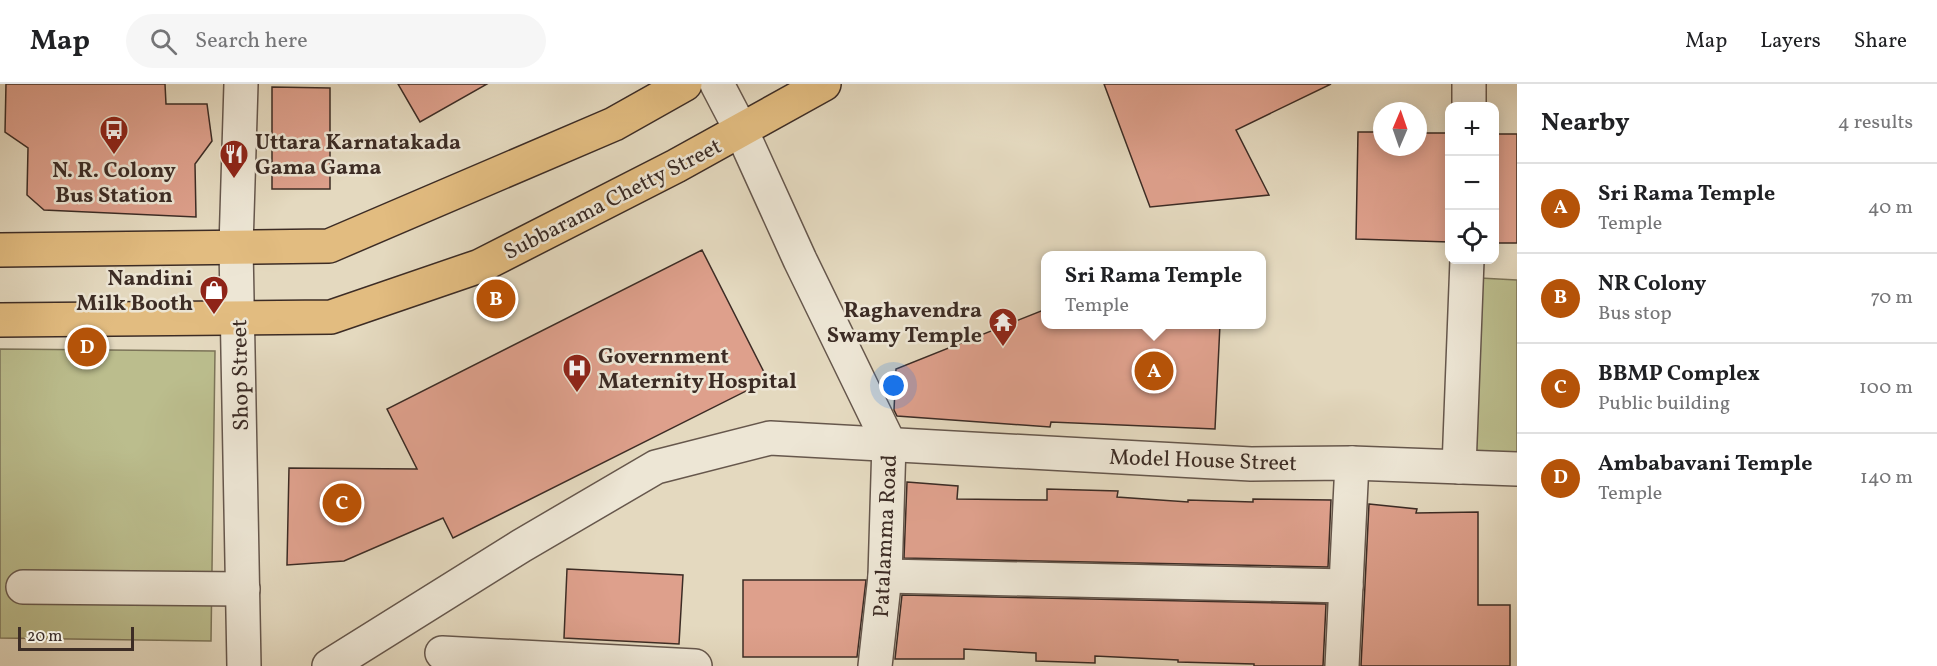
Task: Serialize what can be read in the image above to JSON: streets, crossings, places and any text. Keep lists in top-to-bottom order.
{
  "streets": {
    "main road": ["Subbarama Chetty Street"],
    "street": ["Shop Street", "Model House Street", "Patalamma Road"]
  },
  "crossings": [
    ["Subbarama Chetty Street", "Shop Street"],
    ["Subbarama Chetty Street", "Patalamma Road"],
    ["Model House Street", "Patalamma Road"]
  ],
  "places": {
    "bus stop": ["N. R. Colony Bus Station"],
    "restaurant": ["Uttara Karnatakada Gama Gama"],
    "shop": ["Nandini Milk Booth"],
    "temple": ["Raghavendra Swamy Temple"],
    "hospital": ["Government Maternity Hospital"]
  },
  "scale_bar": "20 m",
  "north": "top",
  "page": {
    "header": "Map",
    "search": "Search here",
    "nav": ["Map", "Layers", "Share"],
    "heading": ["Nearby", "4 results"],
    "map_buttons": ["+", "−"],
    "list": [
      {
        "mark": "A",
        "name": "Sri Rama Temple",
        "note": "Temple",
        "value": "40 m"
      },
      {
        "mark": "B",
        "name": "NR Colony",
        "note": "Bus stop",
        "value": "70 m"
      },
      {
        "mark": "C",
        "name": "BBMP Complex",
        "note": "Public building",
        "value": "100 m"
      },
      {
        "mark": "D",
        "name": "Ambabavani Temple",
        "note": "Temple",
        "value": "140 m"
      }
    ],
    "popup": ["Sri Rama Temple", "Temple"],
    "pins": [
      "B",
      "D",
      "A",
      "C"
    ],
    "scale": "20 m"
  }
}
